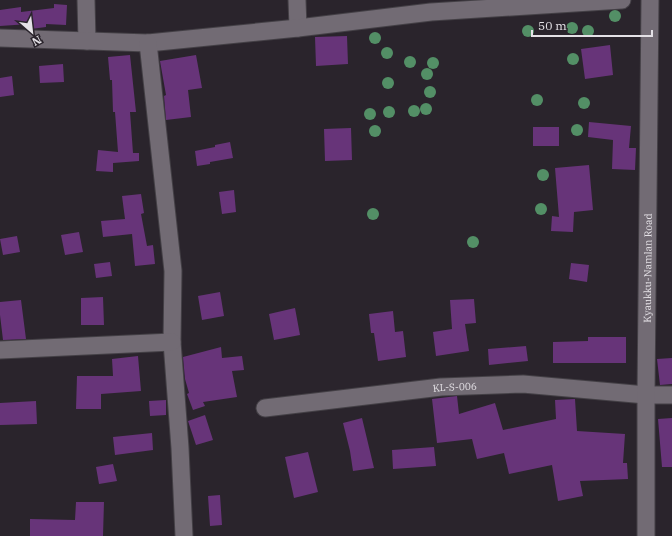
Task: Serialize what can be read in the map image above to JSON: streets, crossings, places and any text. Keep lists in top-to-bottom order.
{
  "streets": {
    "street": ["Kyaukku-Namlan Road", "KL-S-006"]
  },
  "crossings": [
    ["Kyaukku-Namlan Road", "KL-S-006"]
  ],
  "scale_bar": "50 m",
  "north": "bottom right"
}
